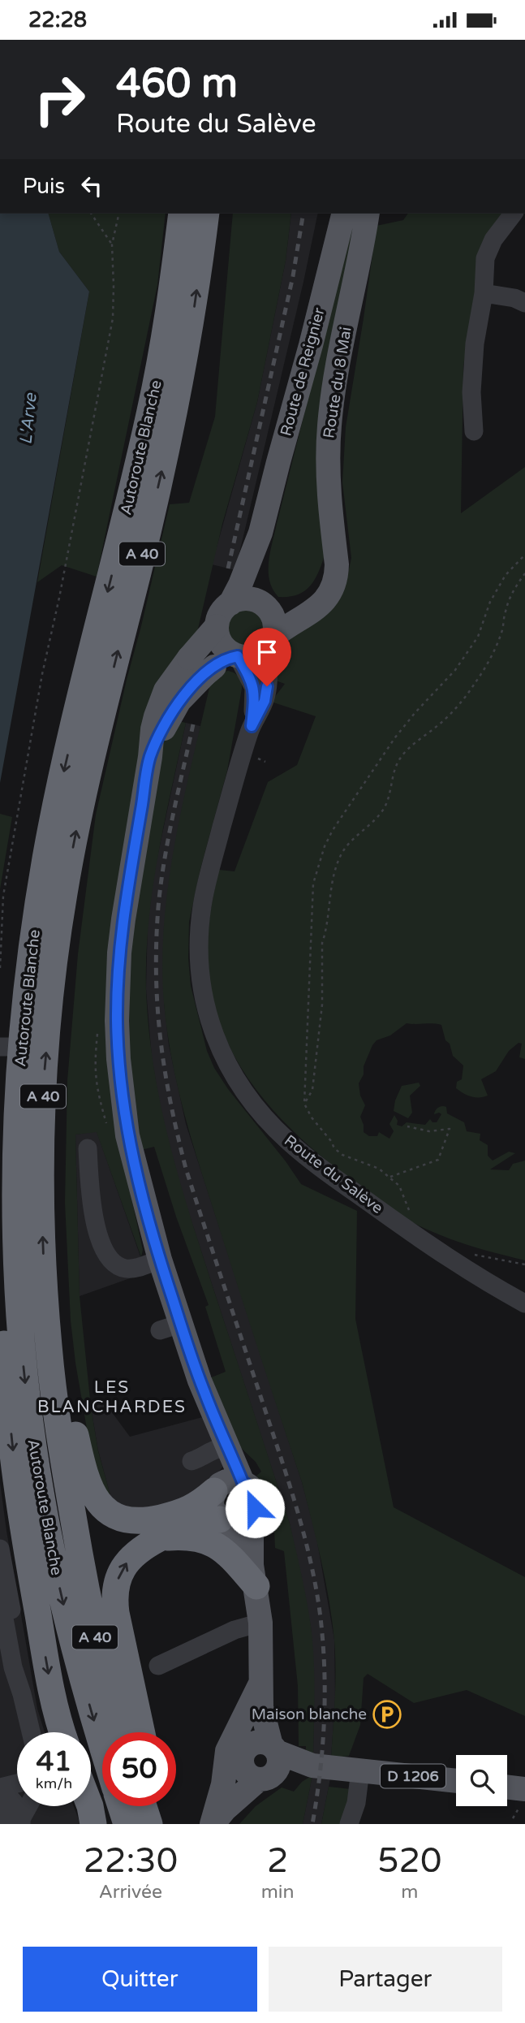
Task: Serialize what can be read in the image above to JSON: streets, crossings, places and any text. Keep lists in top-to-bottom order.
{
  "streets": {
    "highway": ["Autoroute Blanche", "A 40"],
    "main road": ["Route de Reignier", "Route du 8 Mai", "D 1206"],
    "street": ["Route du Salève"]
  },
  "crossings": [
    ["Route de Reignier", "Route du 8 Mai"],
    ["Route de Reignier", "Route du Salève"],
    ["Route du 8 Mai", "Route du Salève"]
  ],
  "districts": ["LES BLANCHARDES"],
  "water": ["L'Arve"],
  "places": {
    "parking": ["Maison blanche"]
  },
  "page": {
    "status": "22:28",
    "turn": ["460 m", "Route du Salève"],
    "then": "Puis",
    "speed": "41 km/h",
    "limit": "50",
    "eta": [
      "22:30",
      "Arrivée",
      "2",
      "min",
      "520",
      "m"
    ],
    "buttons": ["Quitter", "Partager"]
  }
}
